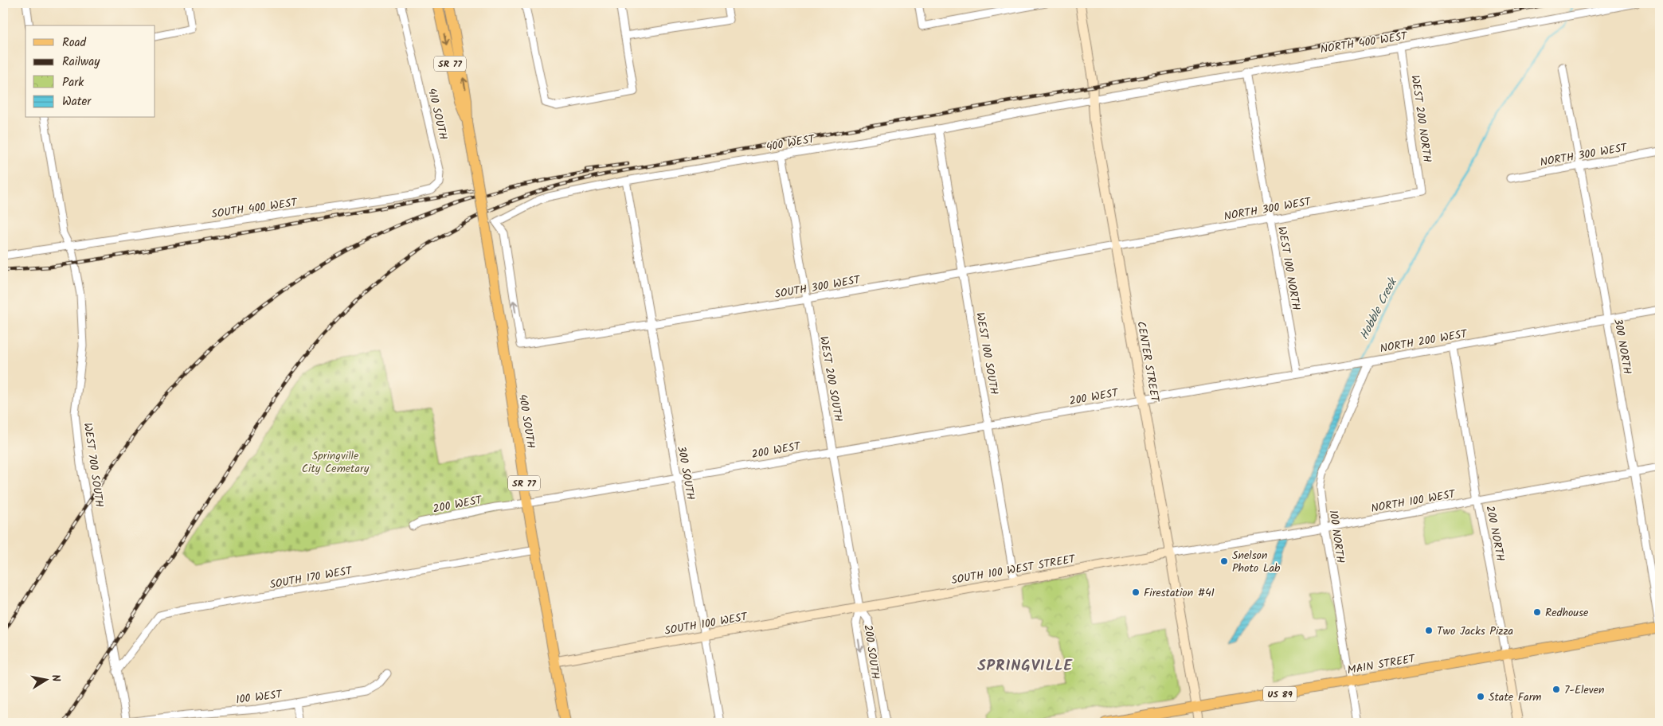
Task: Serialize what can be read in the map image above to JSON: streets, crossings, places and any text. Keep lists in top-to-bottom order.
{
  "streets": {
    "main road": [
      "SR 77",
      "400 SOUTH",
      "MAIN STREET",
      "US 89"
    ],
    "street": [
      "NORTH 400 WEST",
      "410 SOUTH",
      "WEST 200 NORTH",
      "400 WEST",
      "NORTH 300 WEST",
      "SOUTH 400 WEST",
      "WEST 100 NORTH",
      "SOUTH 300 WEST",
      "NORTH 200 WEST",
      "300 NORTH",
      "WEST 100 SOUTH",
      "CENTER STREET",
      "WEST 200 SOUTH",
      "200 WEST",
      "WEST 700 SOUTH",
      "300 SOUTH",
      "NORTH 100 WEST",
      "200 NORTH",
      "100 NORTH",
      "SOUTH 100 WEST STREET",
      "SOUTH 170 WEST",
      "SOUTH 100 WEST",
      "200 SOUTH",
      "100 WEST"
    ]
  },
  "crossings": [
    ["NORTH 400 WEST", "WEST 200 NORTH"],
    ["NORTH 400 WEST", "400 WEST"],
    ["NORTH 400 WEST", "WEST 100 NORTH"],
    ["NORTH 400 WEST", "CENTER STREET"],
    ["410 SOUTH", "SOUTH 400 WEST"],
    ["WEST 200 NORTH", "NORTH 300 WEST"],
    ["400 WEST", "SOUTH 300 WEST"],
    ["400 WEST", "WEST 100 SOUTH"],
    ["400 WEST", "CENTER STREET"],
    ["400 WEST", "WEST 200 SOUTH"],
    ["400 WEST", "300 SOUTH"],
    ["NORTH 300 WEST", "WEST 100 NORTH"],
    ["NORTH 300 WEST", "SOUTH 300 WEST"],
    ["NORTH 300 WEST", "300 NORTH"],
    ["NORTH 300 WEST", "CENTER STREET"],
    ["SOUTH 400 WEST", "WEST 700 SOUTH"],
    ["WEST 100 NORTH", "NORTH 200 WEST"],
    ["SOUTH 300 WEST", "WEST 100 SOUTH"],
    ["SOUTH 300 WEST", "CENTER STREET"],
    ["SOUTH 300 WEST", "WEST 200 SOUTH"],
    ["SOUTH 300 WEST", "300 SOUTH"],
    ["NORTH 200 WEST", "300 NORTH"],
    ["NORTH 200 WEST", "CENTER STREET"],
    ["NORTH 200 WEST", "200 WEST"],
    ["NORTH 200 WEST", "200 NORTH"],
    ["NORTH 200 WEST", "100 NORTH"],
    ["300 NORTH", "NORTH 100 WEST"],
    ["300 NORTH", "MAIN STREET"],
    ["WEST 100 SOUTH", "200 WEST"],
    ["WEST 100 SOUTH", "SOUTH 100 WEST STREET"],
    ["CENTER STREET", "200 WEST"],
    ["CENTER STREET", "NORTH 100 WEST"],
    ["CENTER STREET", "SOUTH 100 WEST STREET"],
    ["CENTER STREET", "MAIN STREET"],
    ["WEST 200 SOUTH", "200 WEST"],
    ["WEST 200 SOUTH", "SOUTH 100 WEST STREET"],
    ["WEST 200 SOUTH", "SOUTH 100 WEST"],
    ["WEST 200 SOUTH", "200 SOUTH"],
    ["200 WEST", "400 SOUTH"],
    ["200 WEST", "300 SOUTH"],
    ["400 SOUTH", "SOUTH 170 WEST"],
    ["400 SOUTH", "SOUTH 100 WEST"],
    ["WEST 700 SOUTH", "SOUTH 170 WEST"],
    ["WEST 700 SOUTH", "100 WEST"],
    ["300 SOUTH", "SOUTH 100 WEST"],
    ["NORTH 100 WEST", "200 NORTH"],
    ["NORTH 100 WEST", "100 NORTH"],
    ["NORTH 100 WEST", "SOUTH 100 WEST STREET"],
    ["200 NORTH", "MAIN STREET"],
    ["100 NORTH", "MAIN STREET"],
    ["SOUTH 100 WEST STREET", "SOUTH 100 WEST"],
    ["SOUTH 100 WEST STREET", "200 SOUTH"],
    ["SOUTH 100 WEST", "200 SOUTH"]
  ],
  "districts": ["SPRINGVILLE"],
  "water": ["Hobble Creek"],
  "parks": ["Springville City Cemetary"],
  "places": [
    "Snelson Photo Lab",
    "Firestation #41",
    "Redhouse",
    "Two Jacks Pizza",
    "7-Eleven",
    "State Farm"
  ],
  "legend": [
    "Road",
    "Railway",
    "Park",
    "Water"
  ],
  "north": "right"
}
